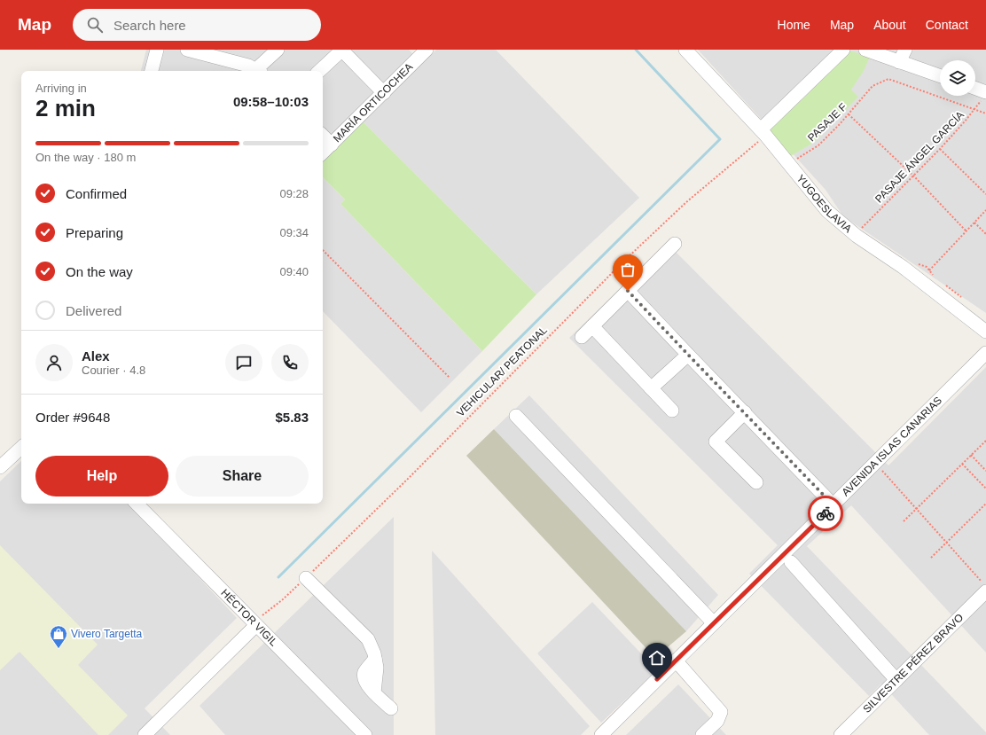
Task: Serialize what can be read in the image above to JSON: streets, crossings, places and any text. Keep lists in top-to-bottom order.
{
  "streets": {
    "street": [
      "MARÍA ORTICOCHEA",
      "YUGOESLAVIA",
      "AVENIDA ISLAS CANARIAS",
      "HÉCTOR VIGIL",
      "SILVESTRE PÉREZ BRAVO"
    ],
    "path": ["PASAJE F", "PASAJE ÁNGEL GARCÍA", "VEHICULAR/ PEATONAL"]
  },
  "crossings": [
    ["PASAJE F", "PASAJE ÁNGEL GARCÍA"],
    ["PASAJE F", "YUGOESLAVIA"],
    ["YUGOESLAVIA", "VEHICULAR/ PEATONAL"],
    ["VEHICULAR/ PEATONAL", "HÉCTOR VIGIL"]
  ],
  "places": {
    "shop": ["Vivero Targetta"]
  },
  "page": {
    "header": "Map",
    "search": "Search here",
    "nav": [
      "Home",
      "Map",
      "About",
      "Contact"
    ],
    "heading": ["2 min", "Arriving in", "09:58–10:03"],
    "panel": [
      "Alex",
      "Courier · 4.8",
      "Order #9648",
      "$5.83"
    ],
    "bar": "On the way · 180 m",
    "list": [
      ["Confirmed", "09:28"],
      ["Preparing", "09:34"],
      ["On the way", "09:40"],
      "Delivered"
    ],
    "buttons": ["Help", "Share"]
  }
}
